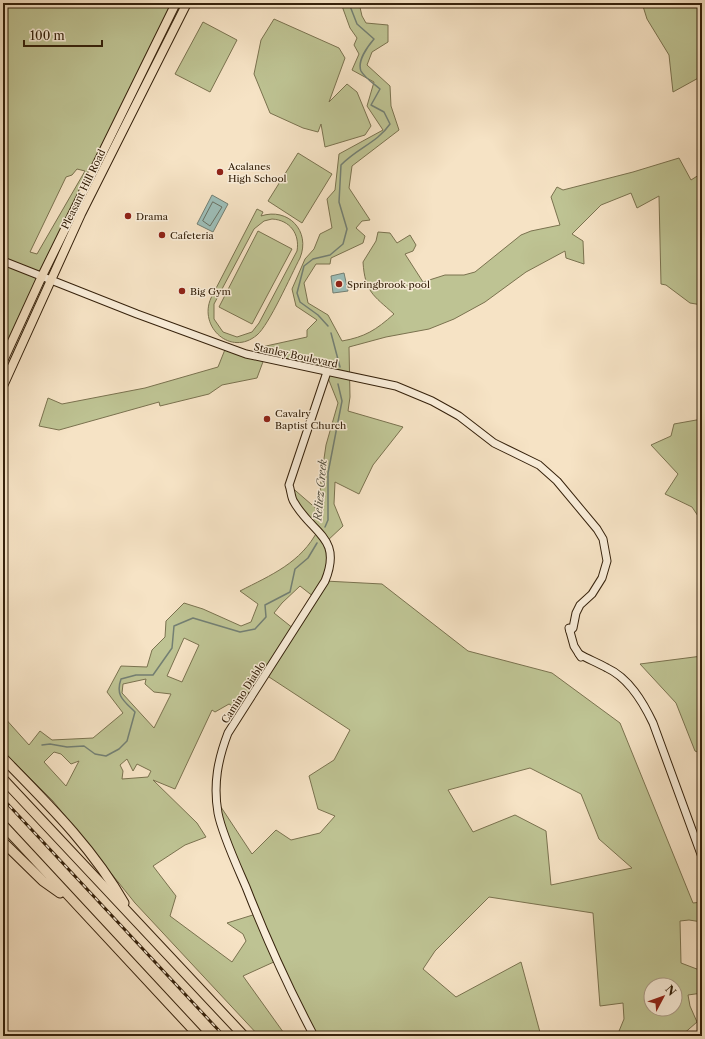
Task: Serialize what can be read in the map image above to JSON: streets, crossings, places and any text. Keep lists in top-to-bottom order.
{
  "streets": {
    "main road": ["Pleasant Hill Road"],
    "street": ["Stanley Boulevard", "Camino Diablo"]
  },
  "crossings": [
    ["Pleasant Hill Road", "Stanley Boulevard"],
    ["Stanley Boulevard", "Camino Diablo"]
  ],
  "water": ["Reliez Creek"],
  "places": [
    "Acalanes High School",
    "Drama",
    "Cafeteria",
    "Springbrook pool",
    "Big Gym",
    "Cavalry Baptist Church"
  ],
  "scale_bar": "100 m",
  "north": "top right"
}
